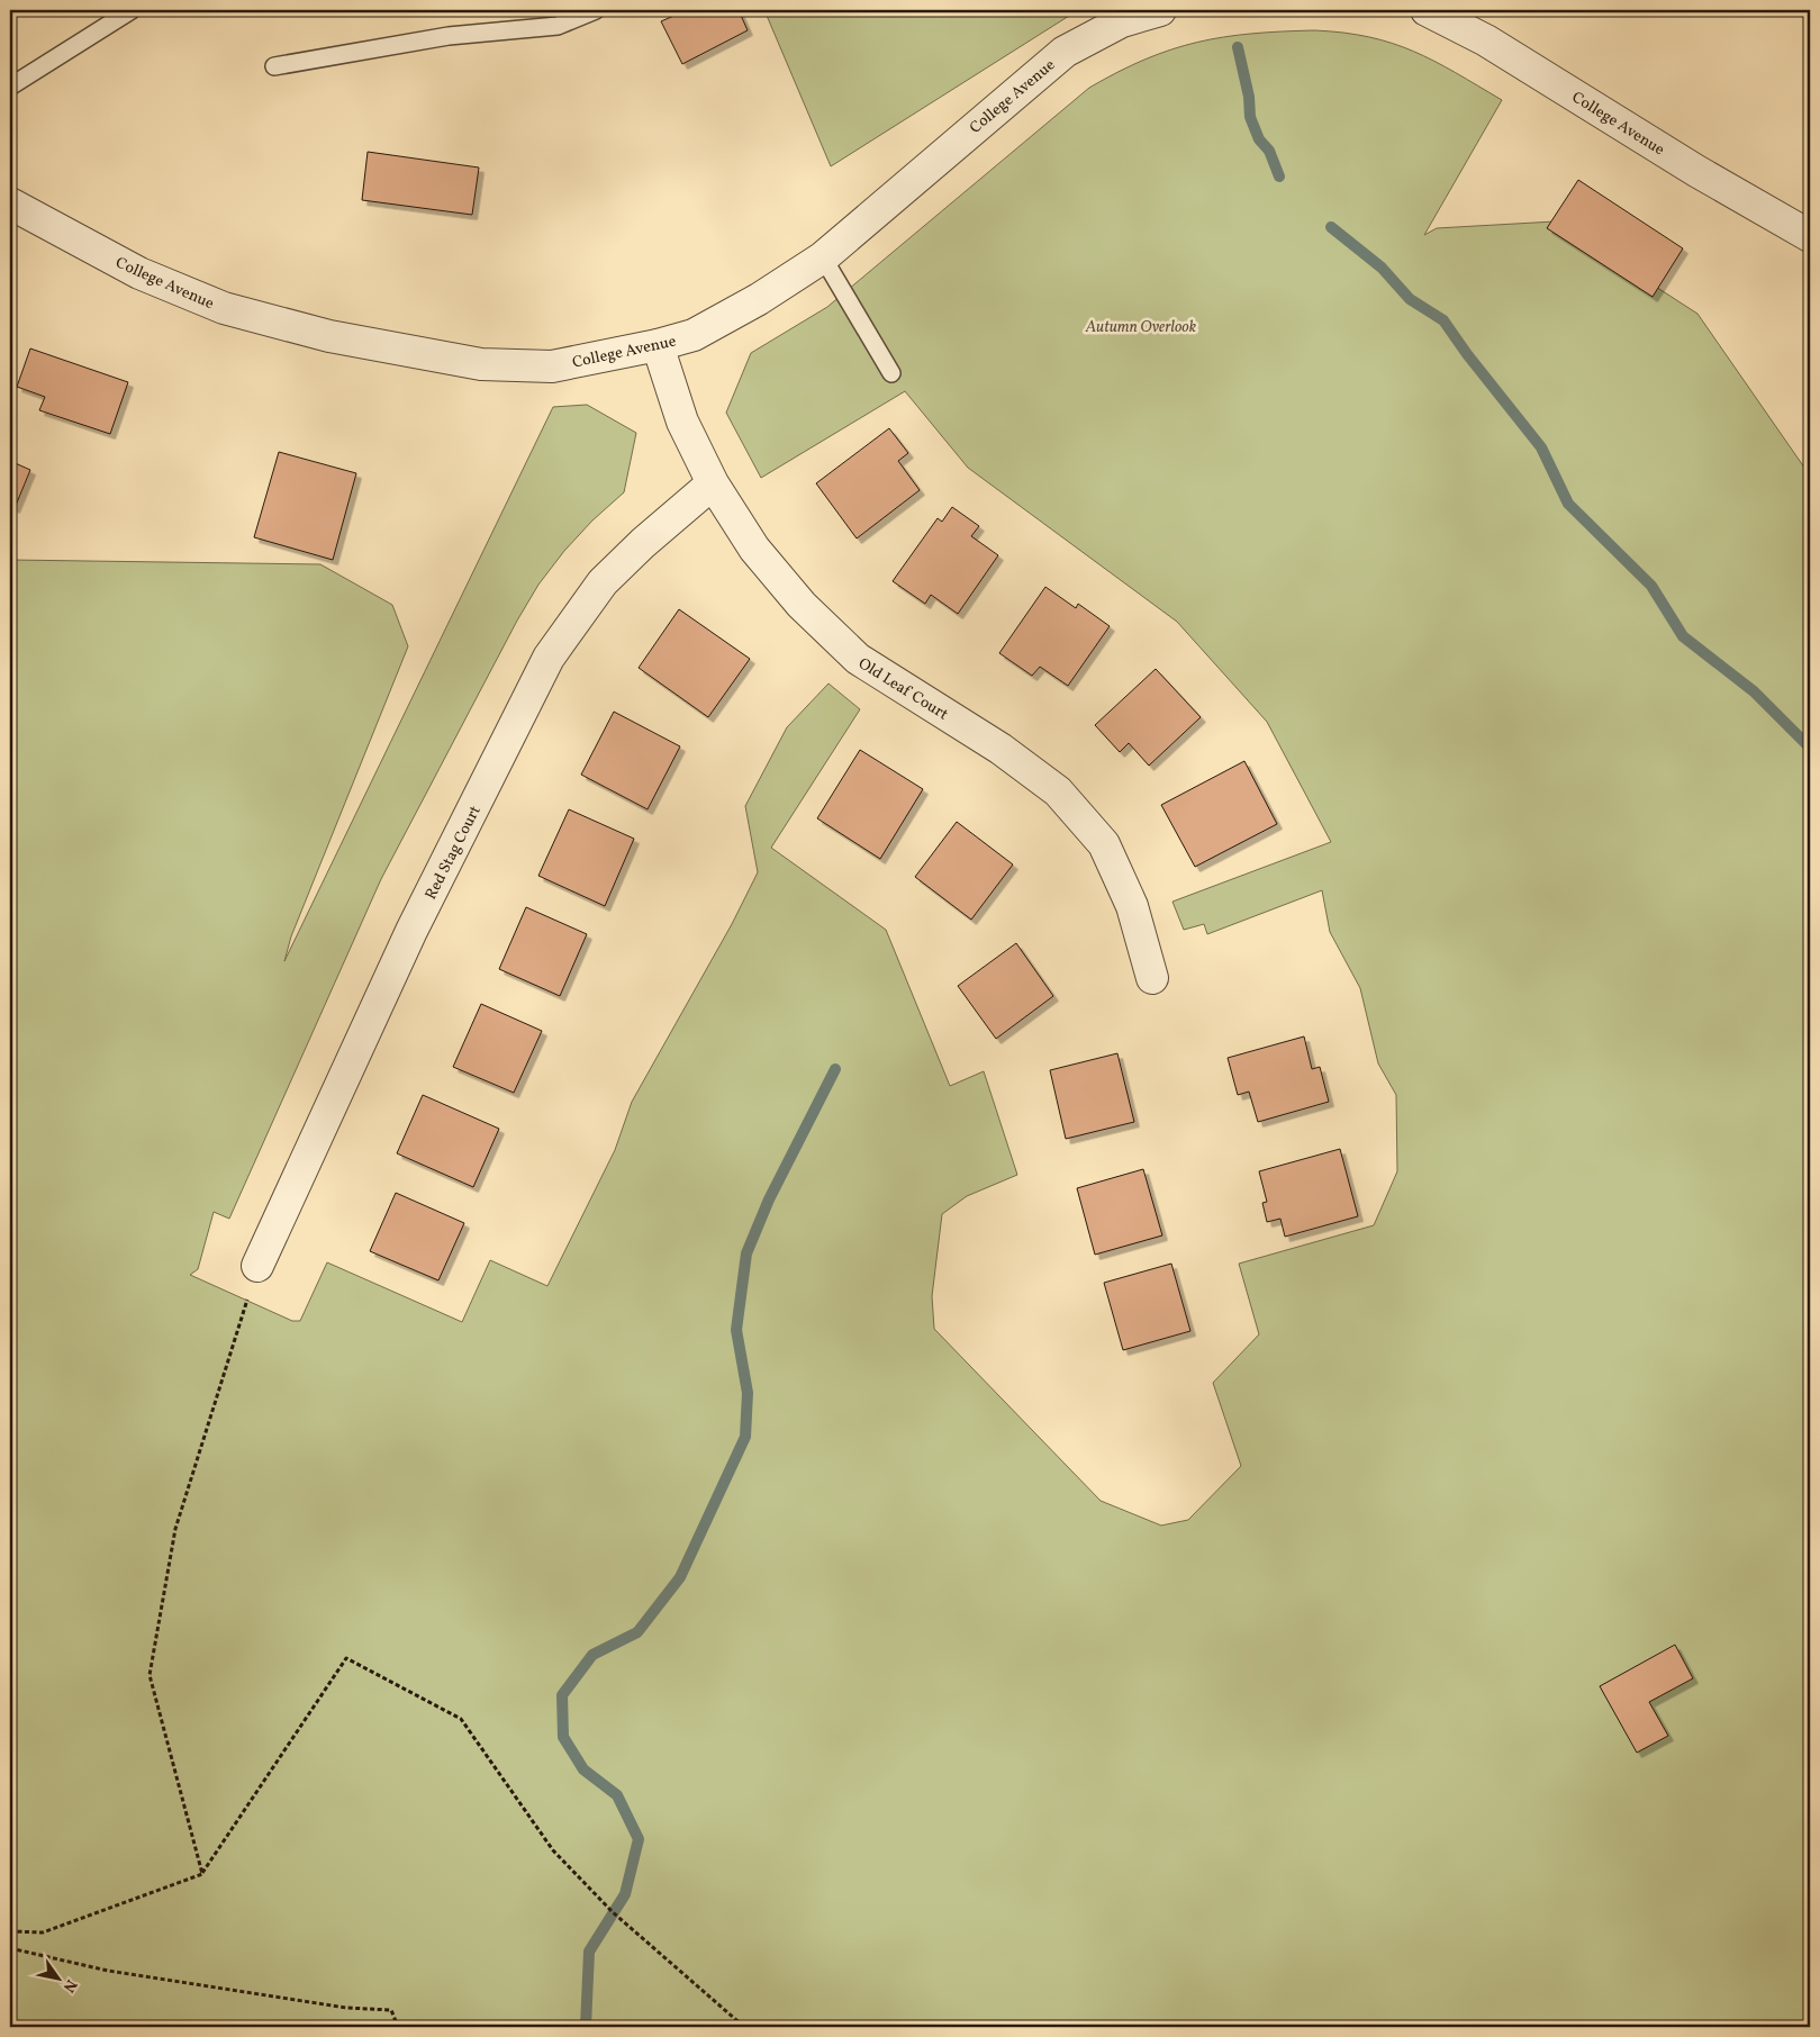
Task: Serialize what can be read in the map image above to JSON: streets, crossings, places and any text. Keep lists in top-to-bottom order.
{
  "streets": {
    "street": ["College Avenue", "Old Leaf Court", "Red Stag Court"]
  },
  "crossings": [
    ["College Avenue", "Old Leaf Court"],
    ["Old Leaf Court", "Red Stag Court"]
  ],
  "parks": ["Autumn Overlook"],
  "north": "bottom right"
}
